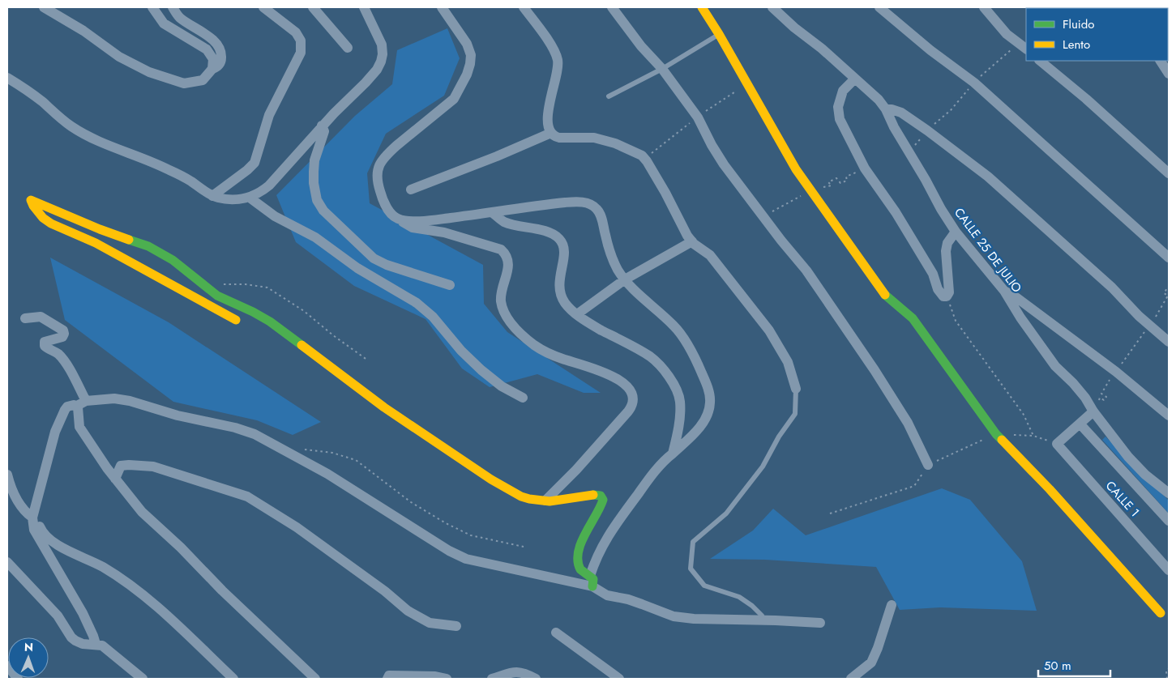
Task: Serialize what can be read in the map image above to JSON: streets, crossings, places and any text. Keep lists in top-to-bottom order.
{
  "streets": {
    "street": ["CALLE 25 DE JULIO", "CALLE 1"]
  },
  "legend": ["Fluido", "Lento"],
  "scale_bar": "50 m",
  "north": "top"
}
